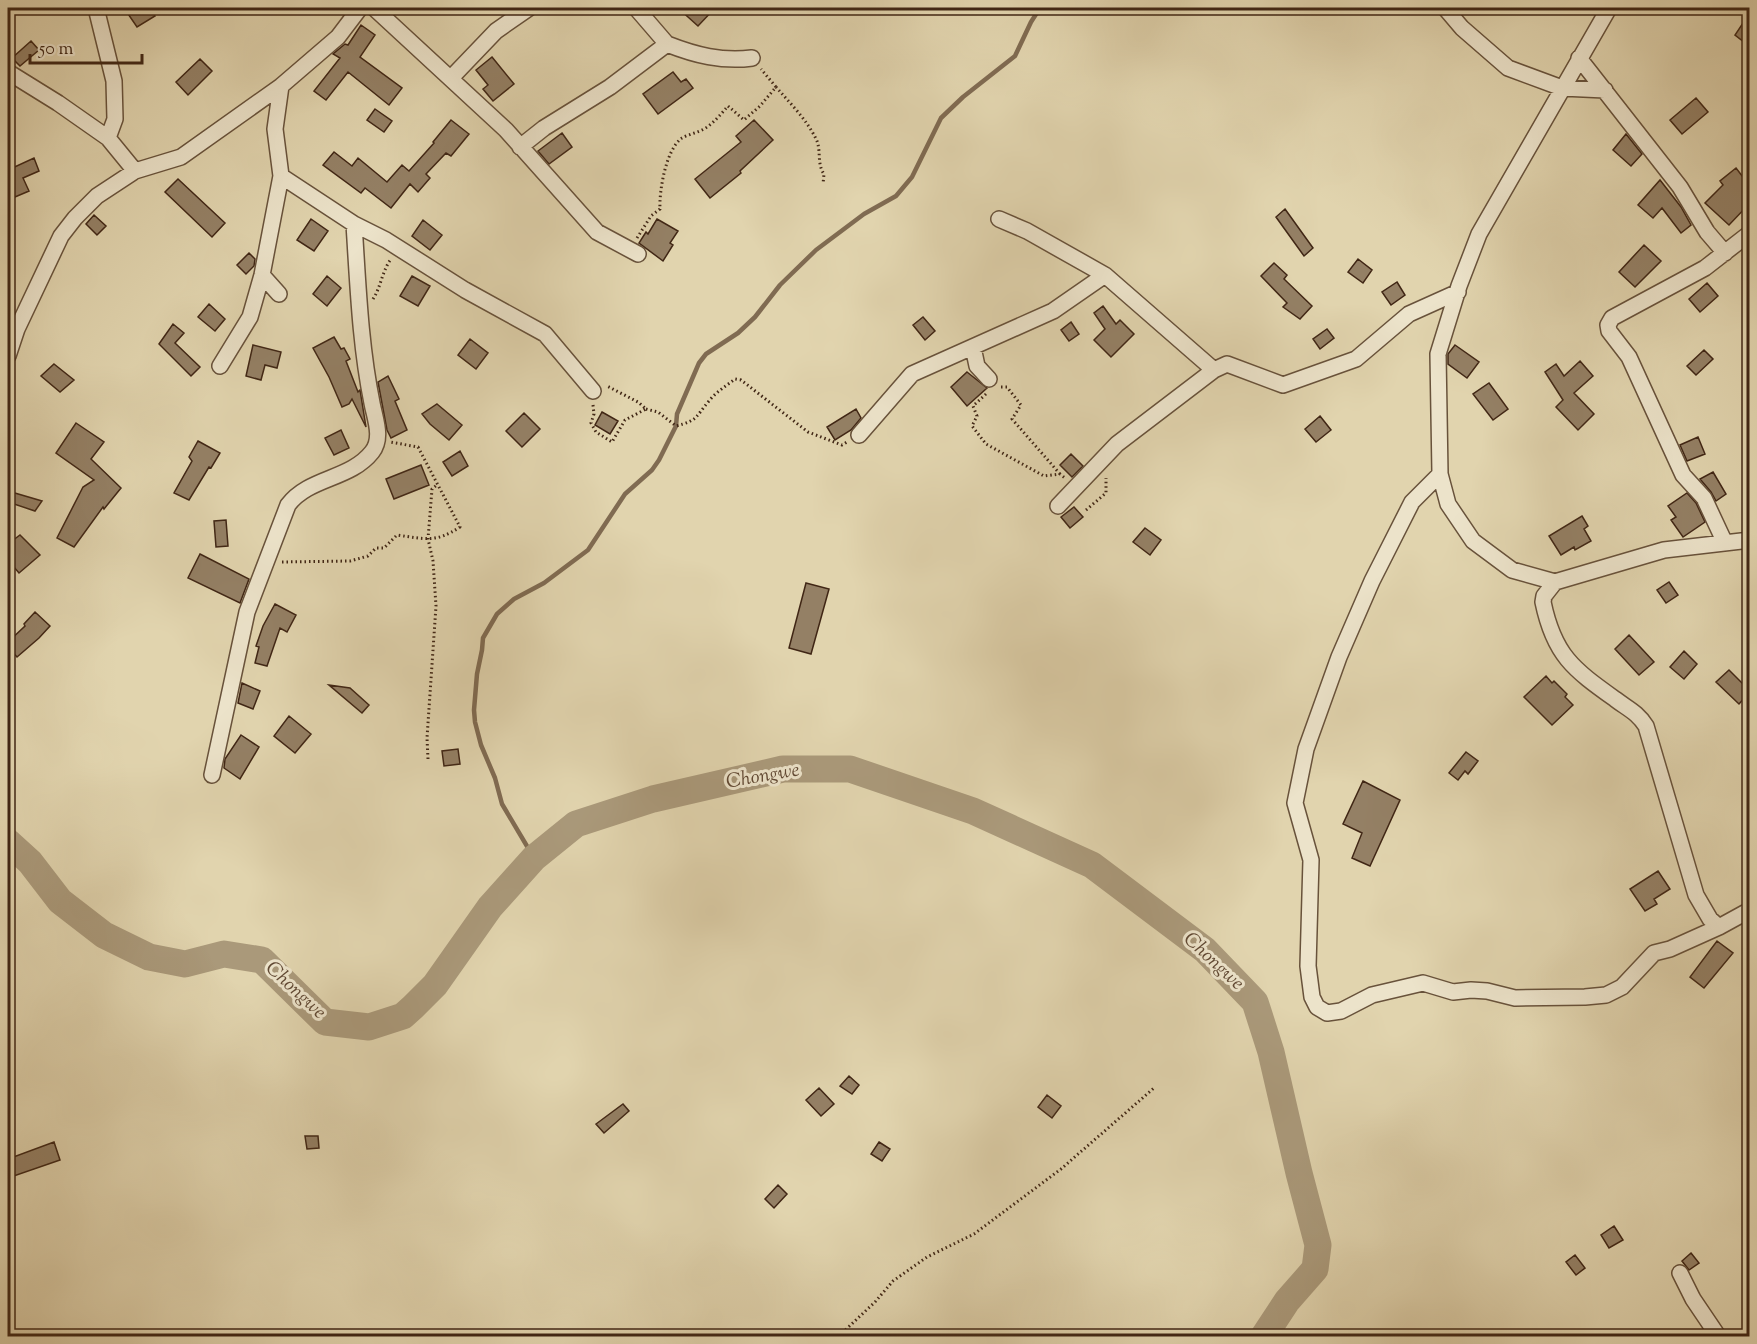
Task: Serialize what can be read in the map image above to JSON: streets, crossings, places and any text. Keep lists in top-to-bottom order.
{
  "water": ["Chongwe"],
  "scale_bar": "50 m"
}
